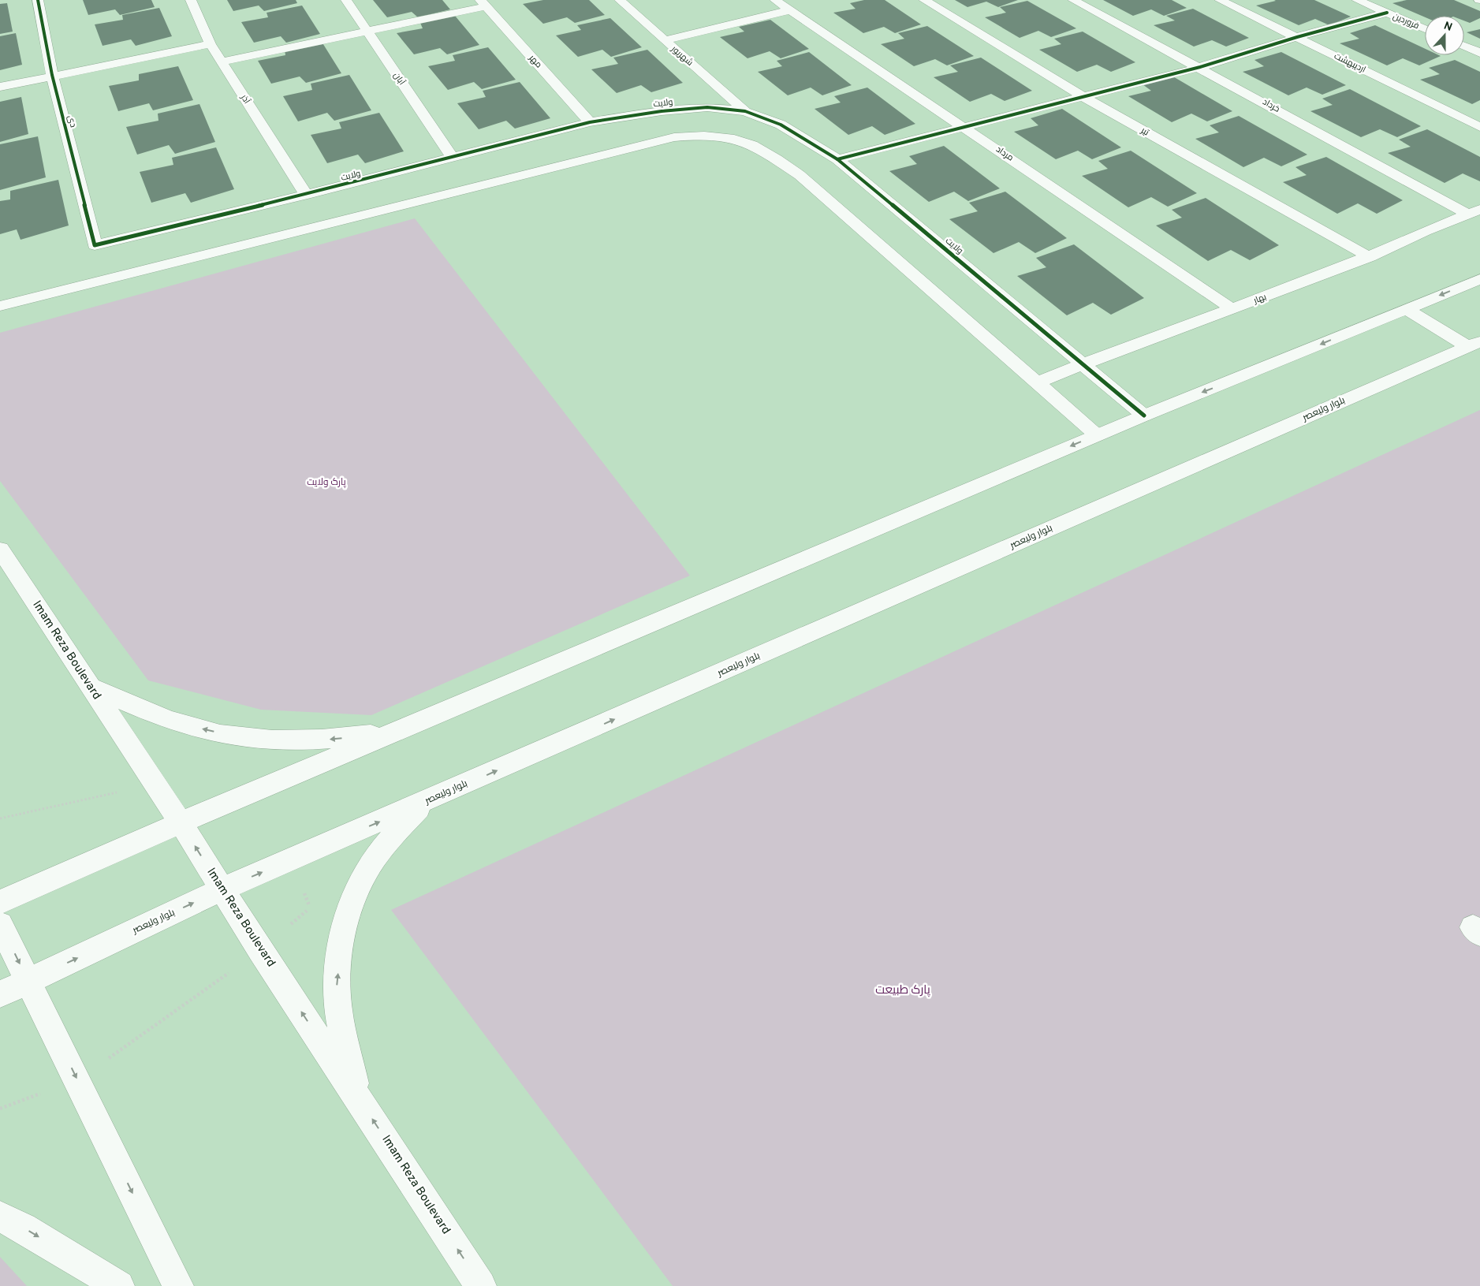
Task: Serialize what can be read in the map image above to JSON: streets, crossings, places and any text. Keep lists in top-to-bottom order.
{
  "streets": {
    "street": [
      "فروردین",
      "شهریور",
      "مهر",
      "اردیبهشت",
      "آبان",
      "آذر",
      "ولایت",
      "خرداد",
      "دی",
      "تیر",
      "مرداد",
      "بهار",
      "بلوار ولیعصر",
      "Imam Reza Boulevard"
    ]
  },
  "crossings": [
    ["شهریور", "ولایت"],
    ["مهر", "ولایت"],
    ["آبان", "ولایت"],
    ["آذر", "ولایت"],
    ["ولایت", "دی"],
    ["ولایت", "بهار"],
    ["خرداد", "بهار"],
    ["تیر", "بهار"],
    ["مرداد", "بهار"],
    ["بلوار ولیعصر", "Imam Reza Boulevard"]
  ],
  "one_way": ["Imam Reza Boulevard"],
  "parks": ["پارک ولایت", "پارک طبیعت"],
  "north": "top"
}
